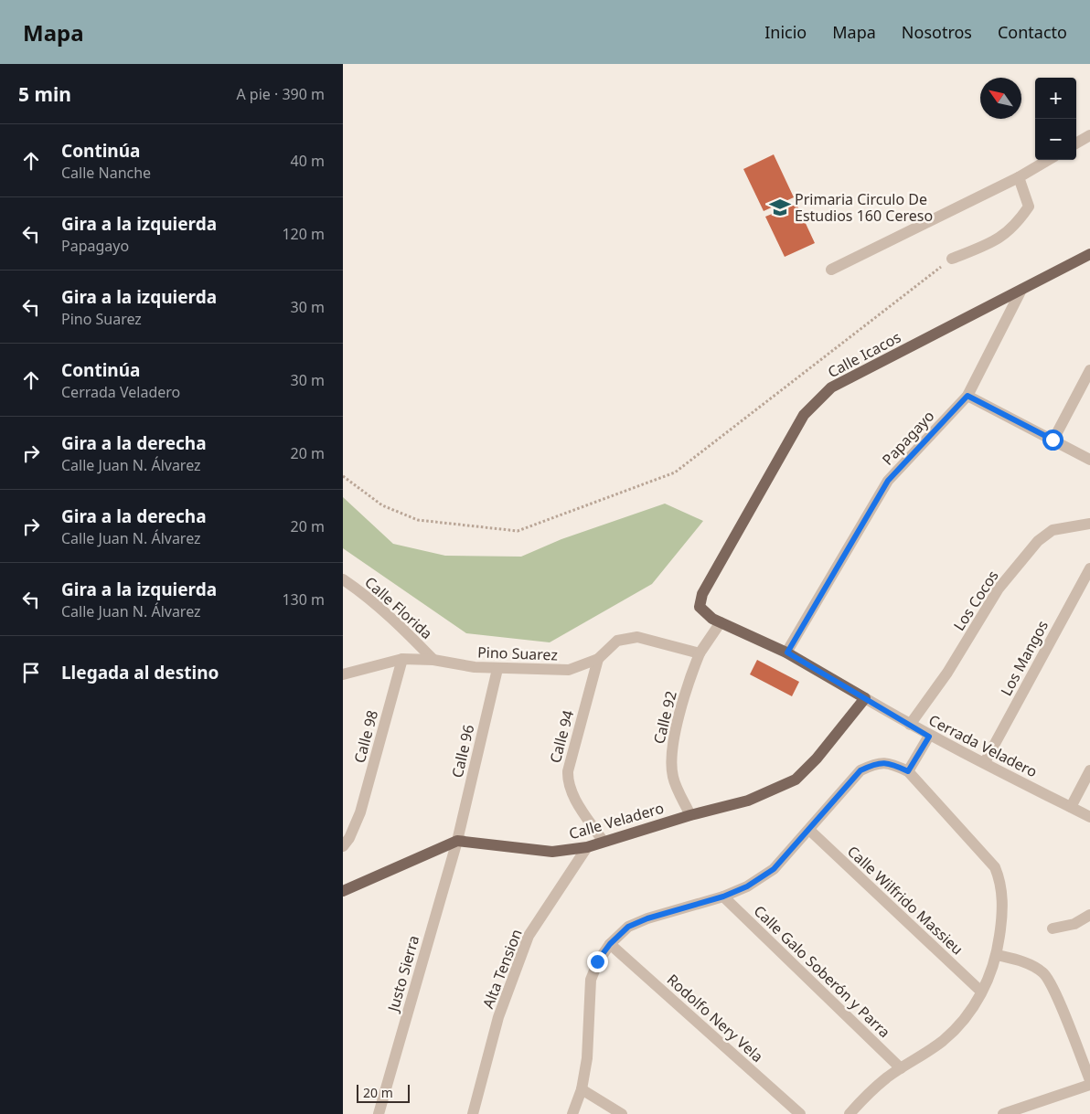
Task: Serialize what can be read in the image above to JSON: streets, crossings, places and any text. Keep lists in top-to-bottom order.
{
  "streets": {
    "main road": ["Calle Icacos", "Calle Veladero"],
    "street": [
      "Papagayo",
      "Los Cocos",
      "Calle Florida",
      "Pino Suarez",
      "Los Mangos",
      "Calle 92",
      "Calle 98",
      "Calle 94",
      "Cerrada Veladero",
      "Calle 96",
      "Calle Wilfrido Massieu",
      "Alta Tension",
      "Calle Galo Soberón y Parra",
      "Justo Sierra",
      "Rodolfo Nery Vela"
    ]
  },
  "crossings": [
    ["Calle Icacos", "Papagayo"],
    ["Los Cocos", "Cerrada Veladero"],
    ["Calle Florida", "Pino Suarez"],
    ["Pino Suarez", "Calle 92"],
    ["Pino Suarez", "Calle 98"],
    ["Pino Suarez", "Calle 94"],
    ["Pino Suarez", "Calle 96"],
    ["Los Mangos", "Cerrada Veladero"],
    ["Calle 92", "Calle Veladero"],
    ["Calle 94", "Calle Veladero"],
    ["Cerrada Veladero", "Calle Veladero"],
    ["Calle 96", "Calle Veladero"],
    ["Calle 96", "Justo Sierra"],
    ["Calle Veladero", "Alta Tension"],
    ["Calle Veladero", "Justo Sierra"]
  ],
  "places": {
    "school or university": ["Primaria Circulo De Estudios 160 Cereso"]
  },
  "scale_bar": "20 m",
  "north": "top left",
  "page": {
    "header": "Mapa",
    "nav": [
      "Inicio",
      "Mapa",
      "Nosotros",
      "Contacto"
    ],
    "heading": ["5 min", "A pie · 390 m"],
    "map_buttons": ["+", "−"],
    "list": [
      ["Continúa", "Calle Nanche", "40 m"],
      ["Gira a la izquierda", "Papagayo", "120 m"],
      ["Gira a la izquierda", "Pino Suarez", "30 m"],
      ["Continúa", "Cerrada Veladero", "30 m"],
      ["Gira a la derecha", "Calle Juan N. Álvarez", "20 m"],
      ["Gira a la derecha", "Calle Juan N. Álvarez", "20 m"],
      ["Gira a la izquierda", "Calle Juan N. Álvarez", "130 m"],
      "Llegada al destino"
    ],
    "scale": "20 m"
  }
}
